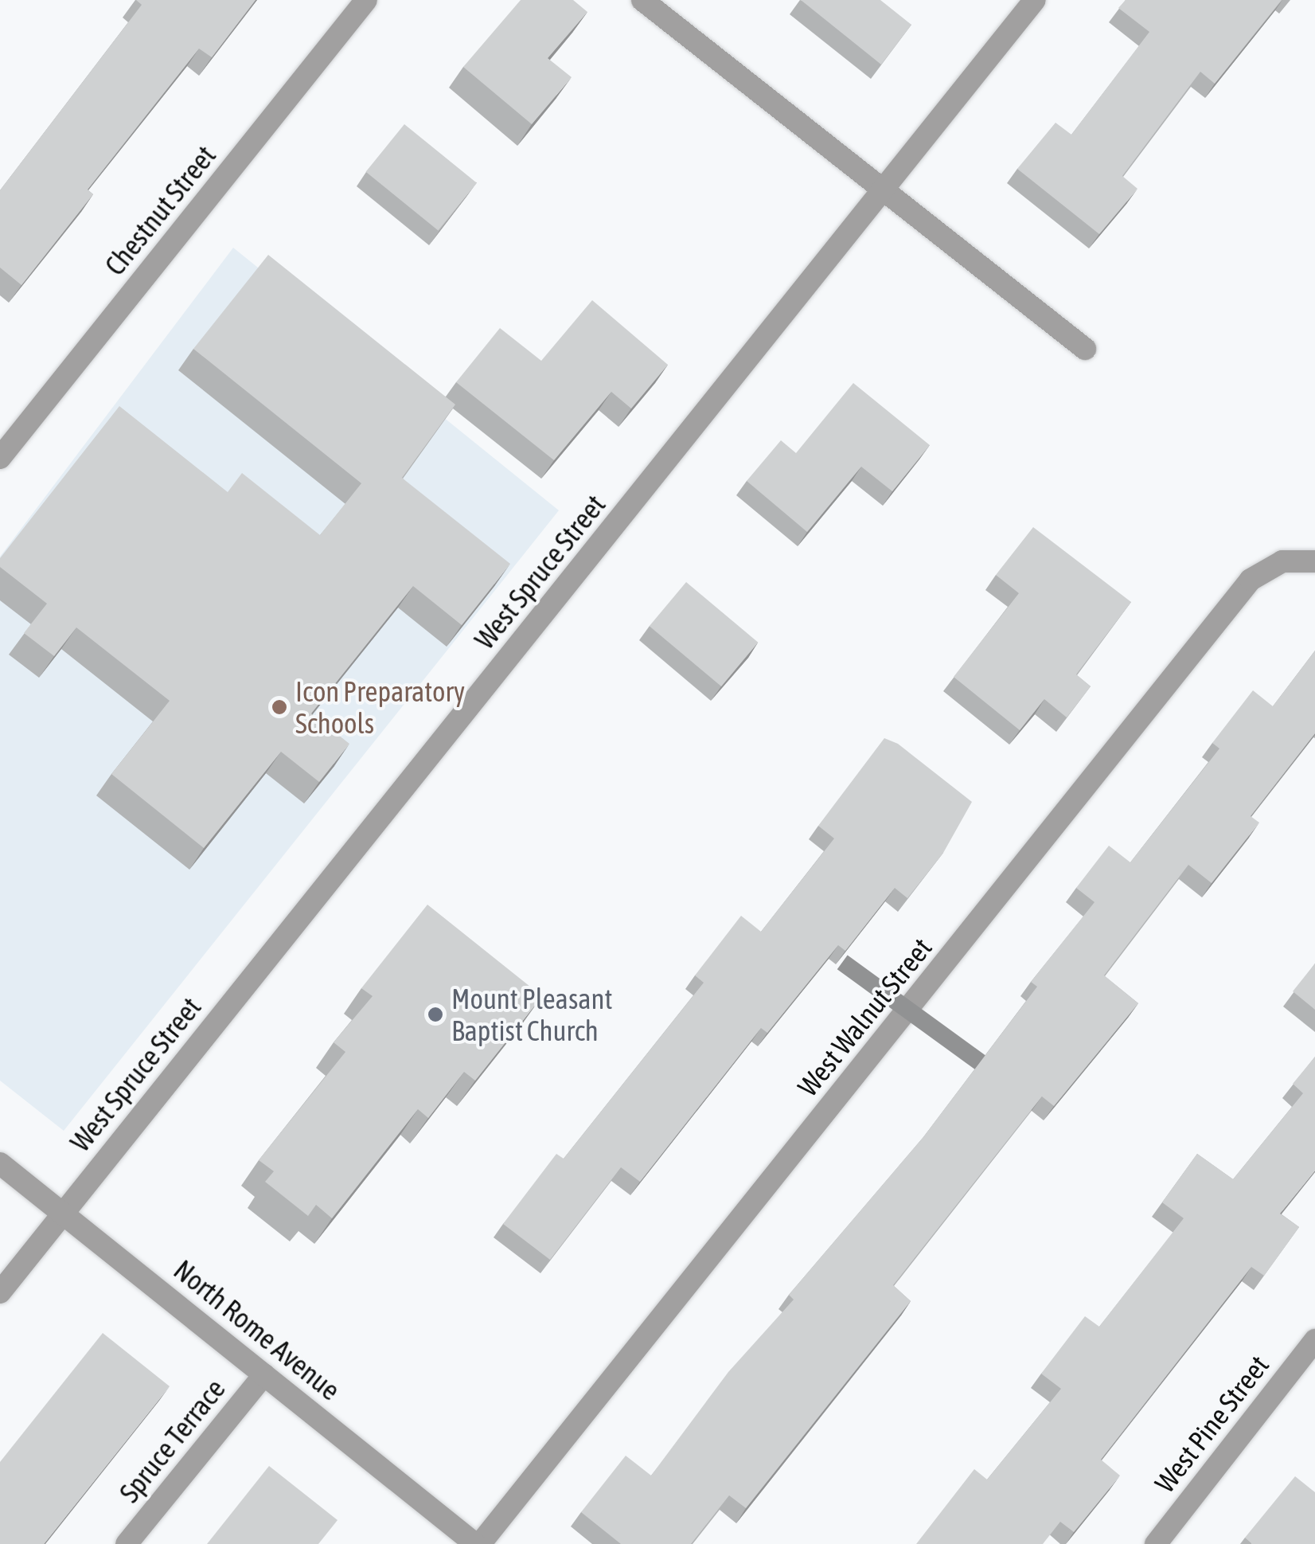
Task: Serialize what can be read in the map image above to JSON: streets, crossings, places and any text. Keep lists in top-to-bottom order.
{
  "streets": {
    "street": [
      "Chestnut Street",
      "West Spruce Street",
      "West Walnut Street",
      "North Rome Avenue",
      "West Pine Street",
      "Spruce Terrace"
    ]
  },
  "crossings": [
    ["West Spruce Street", "North Rome Avenue"],
    ["West Walnut Street", "North Rome Avenue"],
    ["North Rome Avenue", "Spruce Terrace"]
  ],
  "places": ["Icon Preparatory Schools", "Mount Pleasant Baptist Church"]
}
